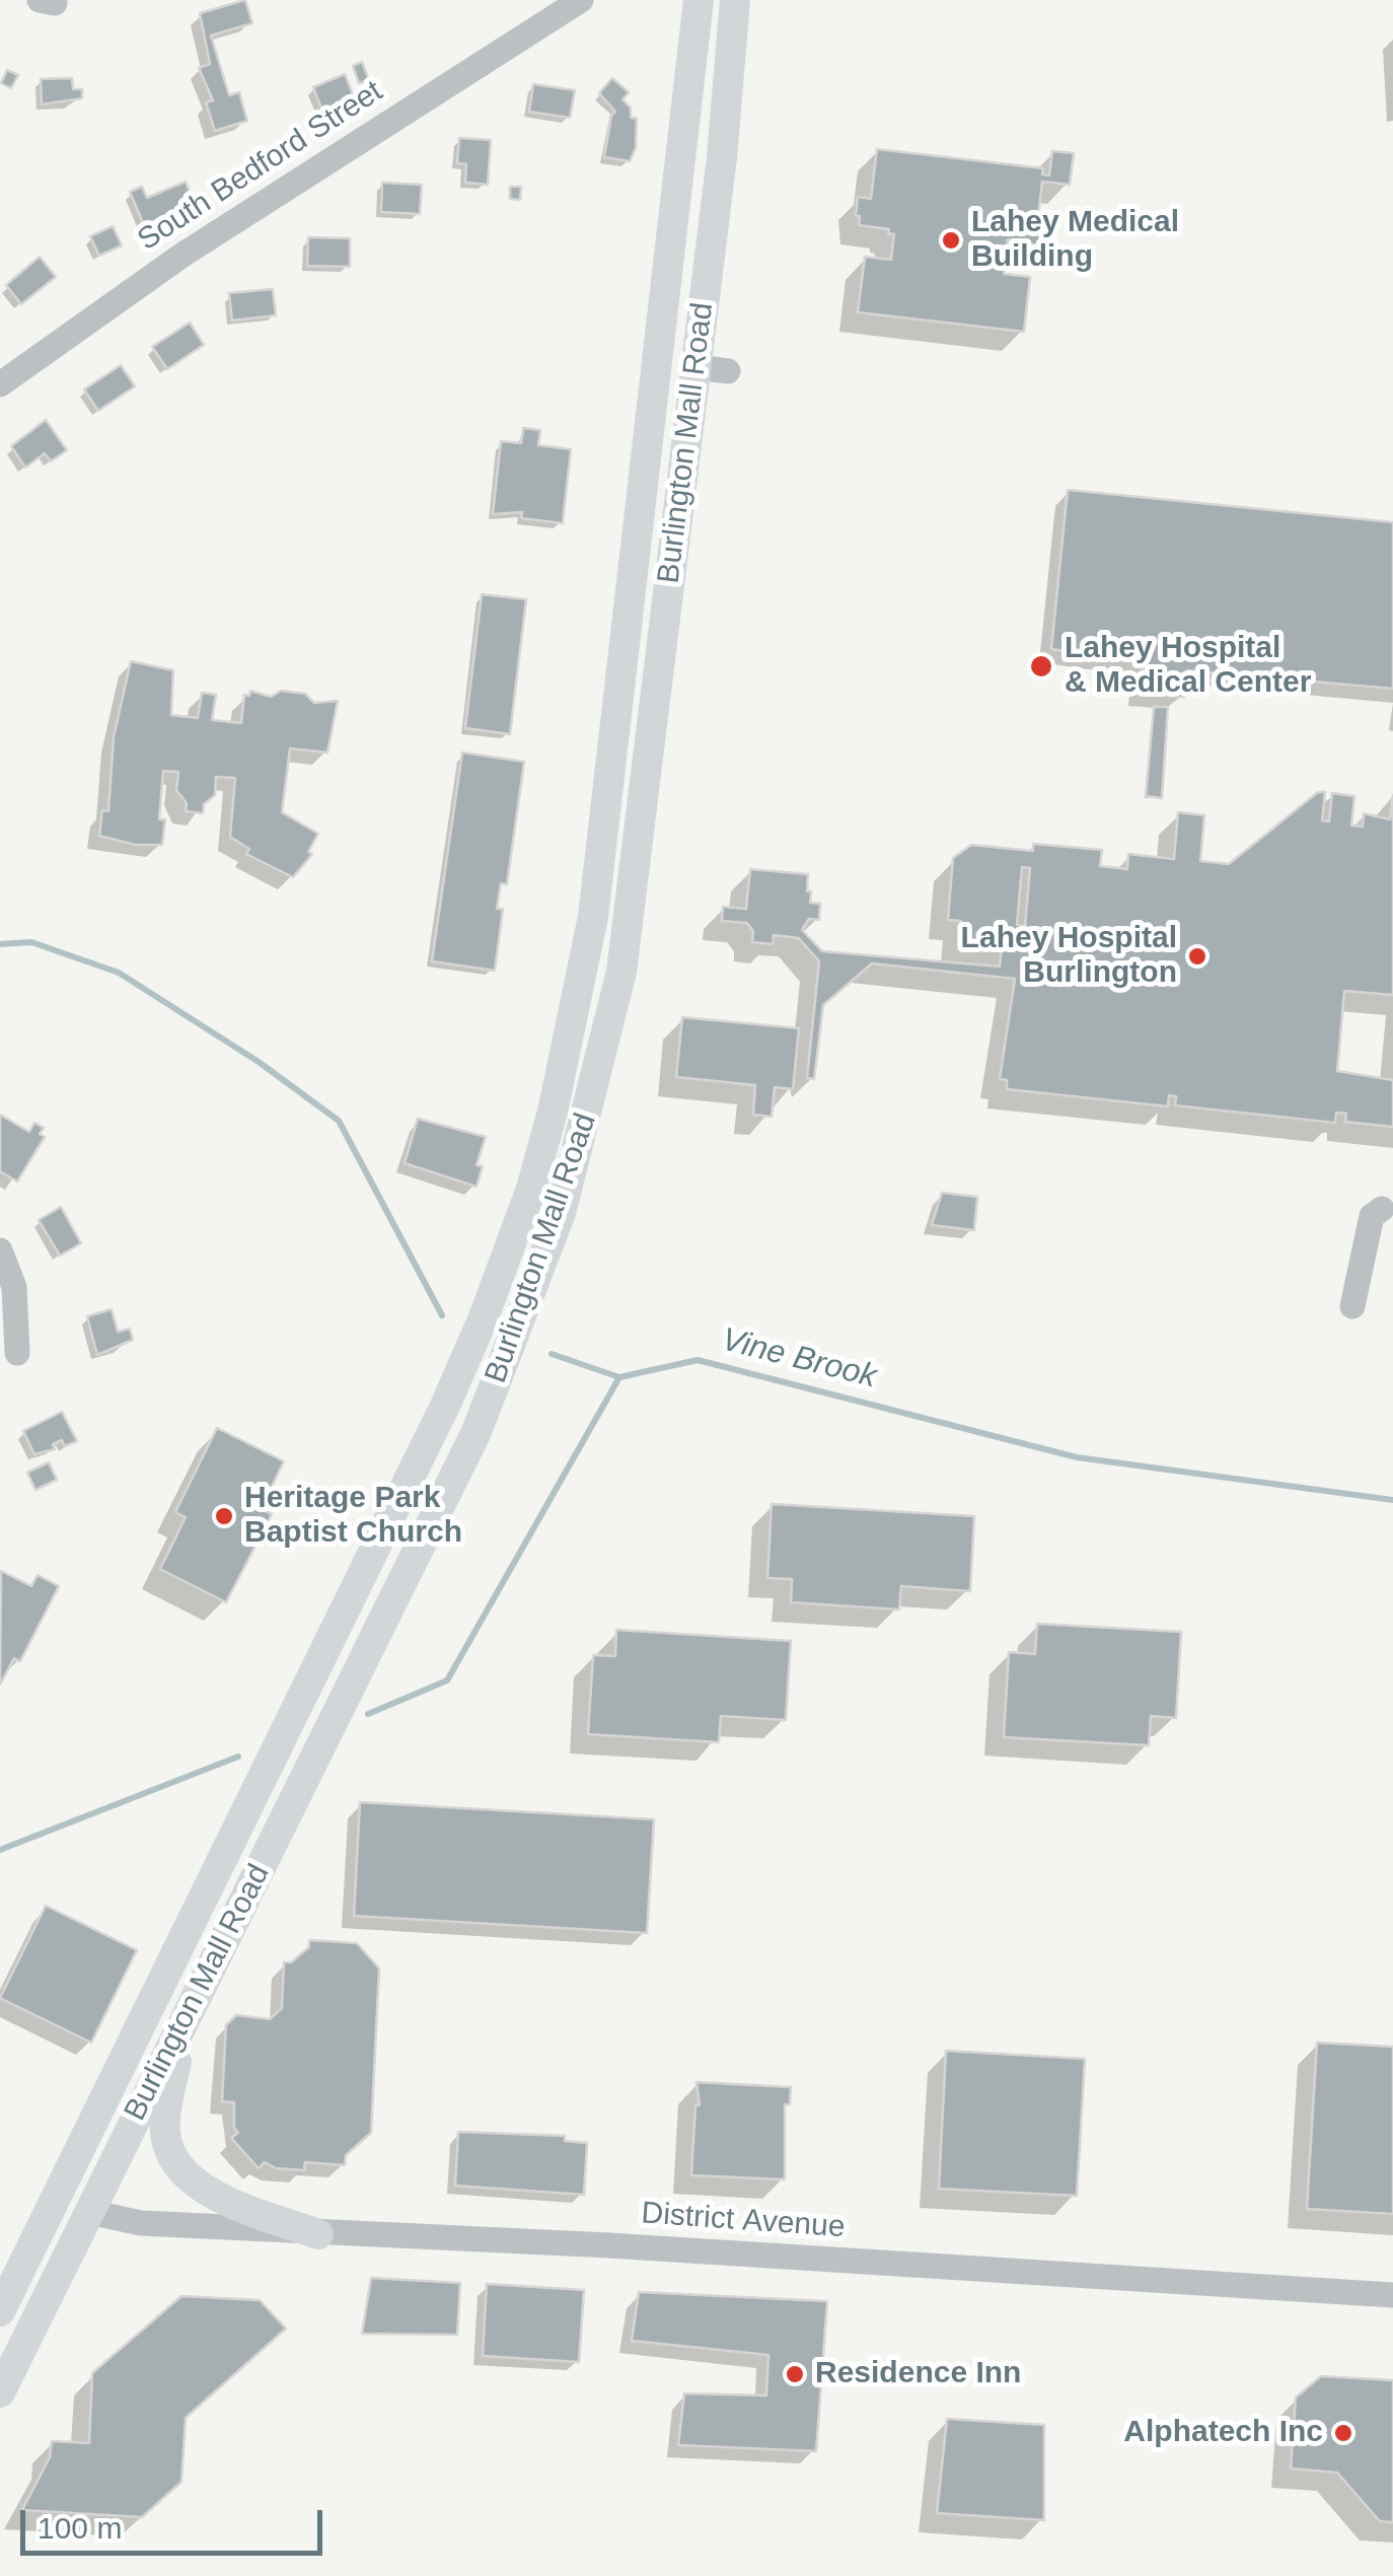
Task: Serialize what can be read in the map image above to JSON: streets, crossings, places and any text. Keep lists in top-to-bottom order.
{
  "streets": {
    "main road": ["Burlington Mall Road"],
    "street": ["South Bedford Street", "District Avenue"]
  },
  "crossings": [
    ["Burlington Mall Road", "District Avenue"]
  ],
  "water": ["Vine Brook"],
  "places": [
    "Lahey Medical Building",
    "Lahey Hospital & Medical Center",
    "Lahey Hospital Burlington",
    "Heritage Park Baptist Church",
    "Residence Inn",
    "Alphatech Inc"
  ],
  "scale_bar": "100 m"
}
